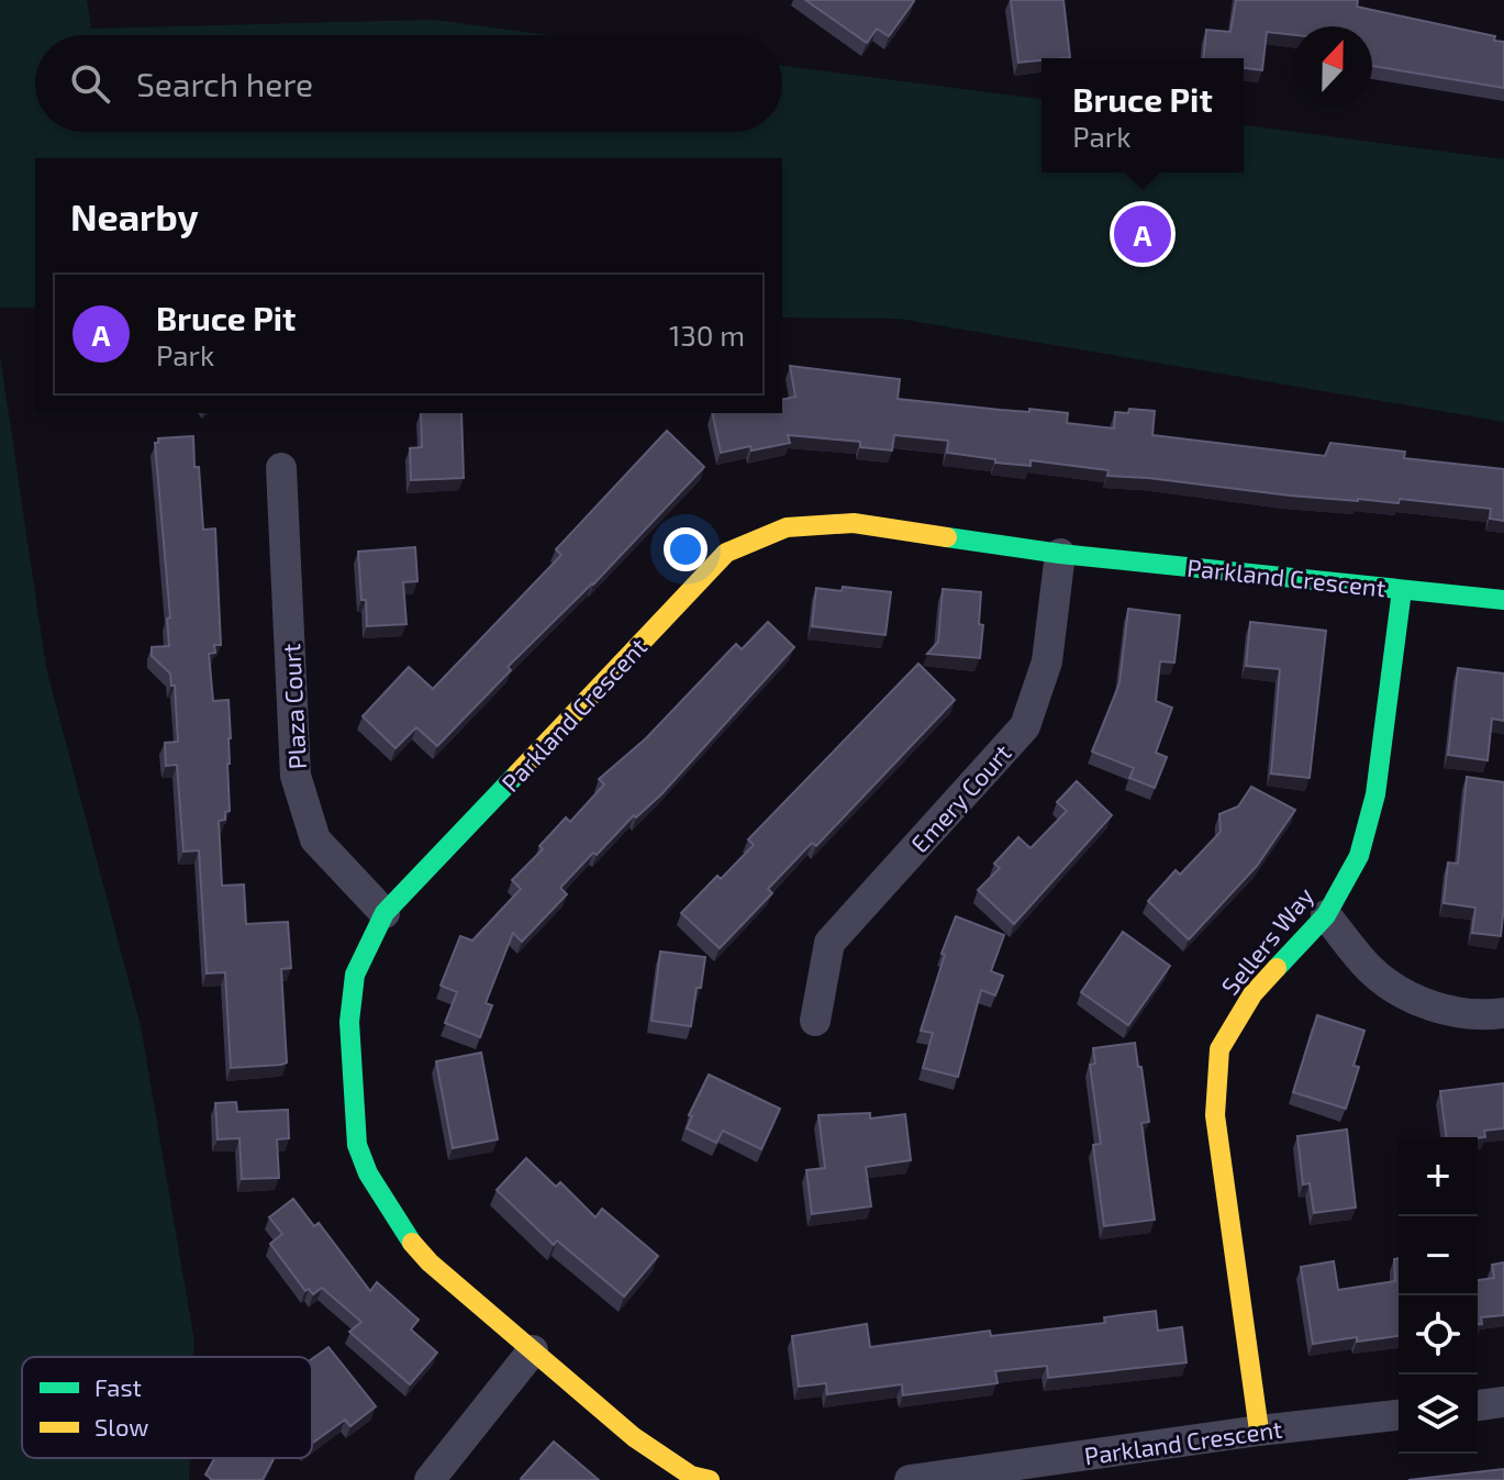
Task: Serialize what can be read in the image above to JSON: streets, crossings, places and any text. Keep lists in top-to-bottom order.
{
  "streets": {
    "street": [
      "Parkland Crescent",
      "Plaza Court",
      "Emery Court",
      "Sellers Way"
    ]
  },
  "crossings": [
    ["Parkland Crescent", "Plaza Court"],
    ["Parkland Crescent", "Emery Court"],
    ["Parkland Crescent", "Sellers Way"]
  ],
  "legend": ["Fast", "Slow"],
  "north": "top",
  "page": {
    "search": "Search here",
    "popup": ["Bruce Pit", "Park"],
    "heading": "Nearby",
    "pins": "A",
    "list": [
      {
        "mark": "A",
        "name": "Bruce Pit",
        "note": "Park",
        "value": "130 m"
      }
    ],
    "map_buttons": ["+", "−"]
  }
}
